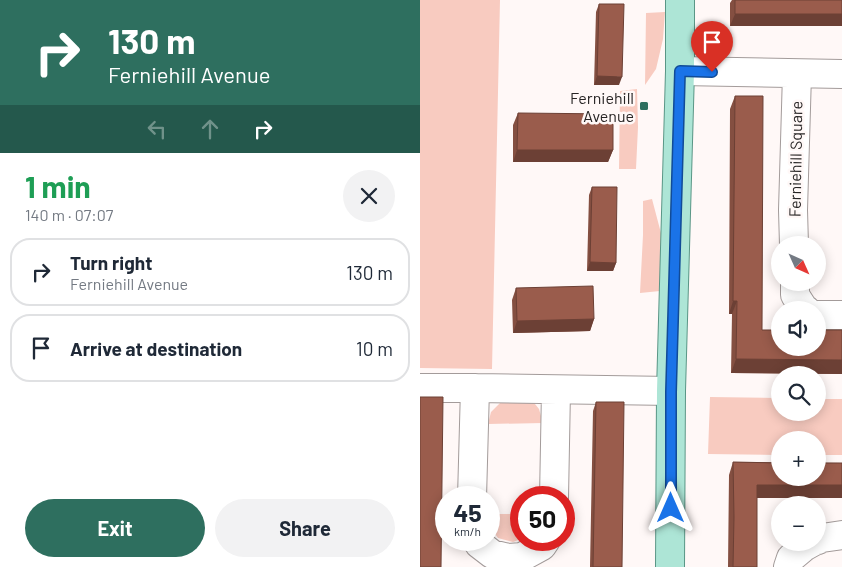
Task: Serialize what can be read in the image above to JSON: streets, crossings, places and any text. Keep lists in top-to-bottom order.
{
  "streets": {
    "street": ["Ferniehill Square"]
  },
  "places": {
    "transit": ["Ferniehill Avenue"]
  },
  "north": "bottom right",
  "page": {
    "turn": ["130 m", "Ferniehill Avenue"],
    "heading": ["1 min", "140 m · 07:07"],
    "map_buttons": ["+", "−"],
    "list": [
      {
        "name": "Turn right",
        "note": "Ferniehill Avenue",
        "value": "130 m"
      },
      {
        "name": "Arrive at destination",
        "value": "10 m"
      }
    ],
    "speed": "45 km/h",
    "limit": "50",
    "buttons": ["Exit", "Share"]
  }
}
